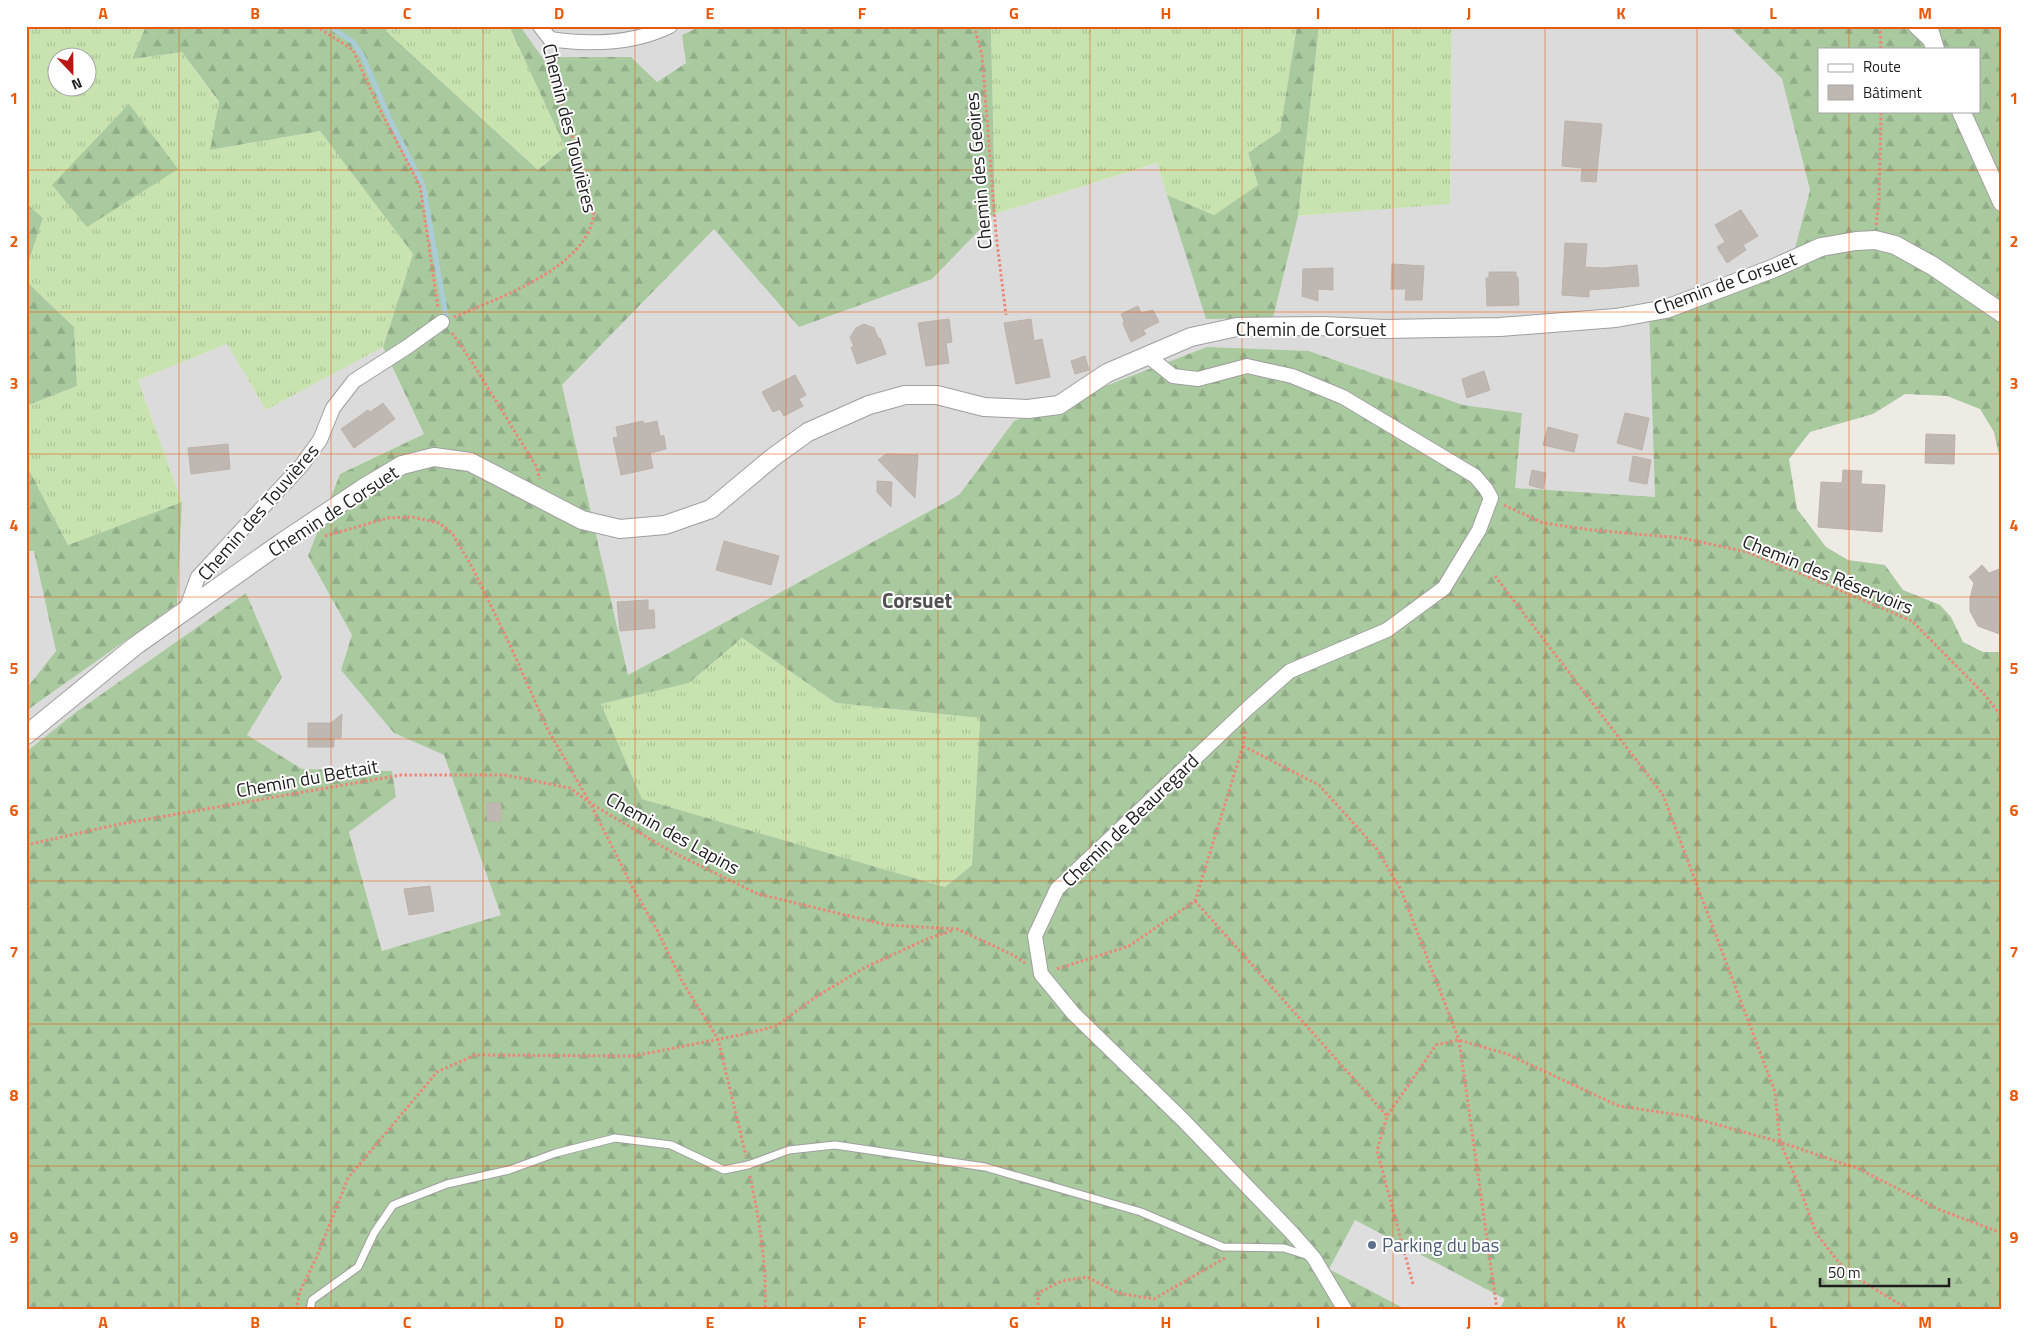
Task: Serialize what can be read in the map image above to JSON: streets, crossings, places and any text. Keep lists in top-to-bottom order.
{
  "streets": {
    "street": ["Chemin des Touvières", "Chemin de Corsuet", "Chemin de Beauregard"],
    "path": [
      "Chemin des Geoires",
      "Chemin des Réservoirs",
      "Chemin du Bettait",
      "Chemin des Lapins"
    ]
  },
  "crossings": [
    ["Chemin des Touvières", "Chemin de Corsuet"],
    ["Chemin des Réservoirs", "Chemin de Beauregard"],
    ["Chemin du Bettait", "Chemin des Lapins"],
    ["Chemin de Beauregard", "Chemin des Lapins"]
  ],
  "districts": ["Corsuet"],
  "places": ["Parking du bas"],
  "legend": ["Route", "Bâtiment"],
  "scale_bar": "50 m",
  "north": "bottom",
  "grid": {
    "columns": [
      "A",
      "B",
      "C",
      "D",
      "E",
      "F",
      "G",
      "H",
      "I",
      "J",
      "K",
      "L",
      "M"
    ],
    "rows": [
      "1",
      "2",
      "3",
      "4",
      "5",
      "6",
      "7",
      "8",
      "9"
    ]
  }
}
